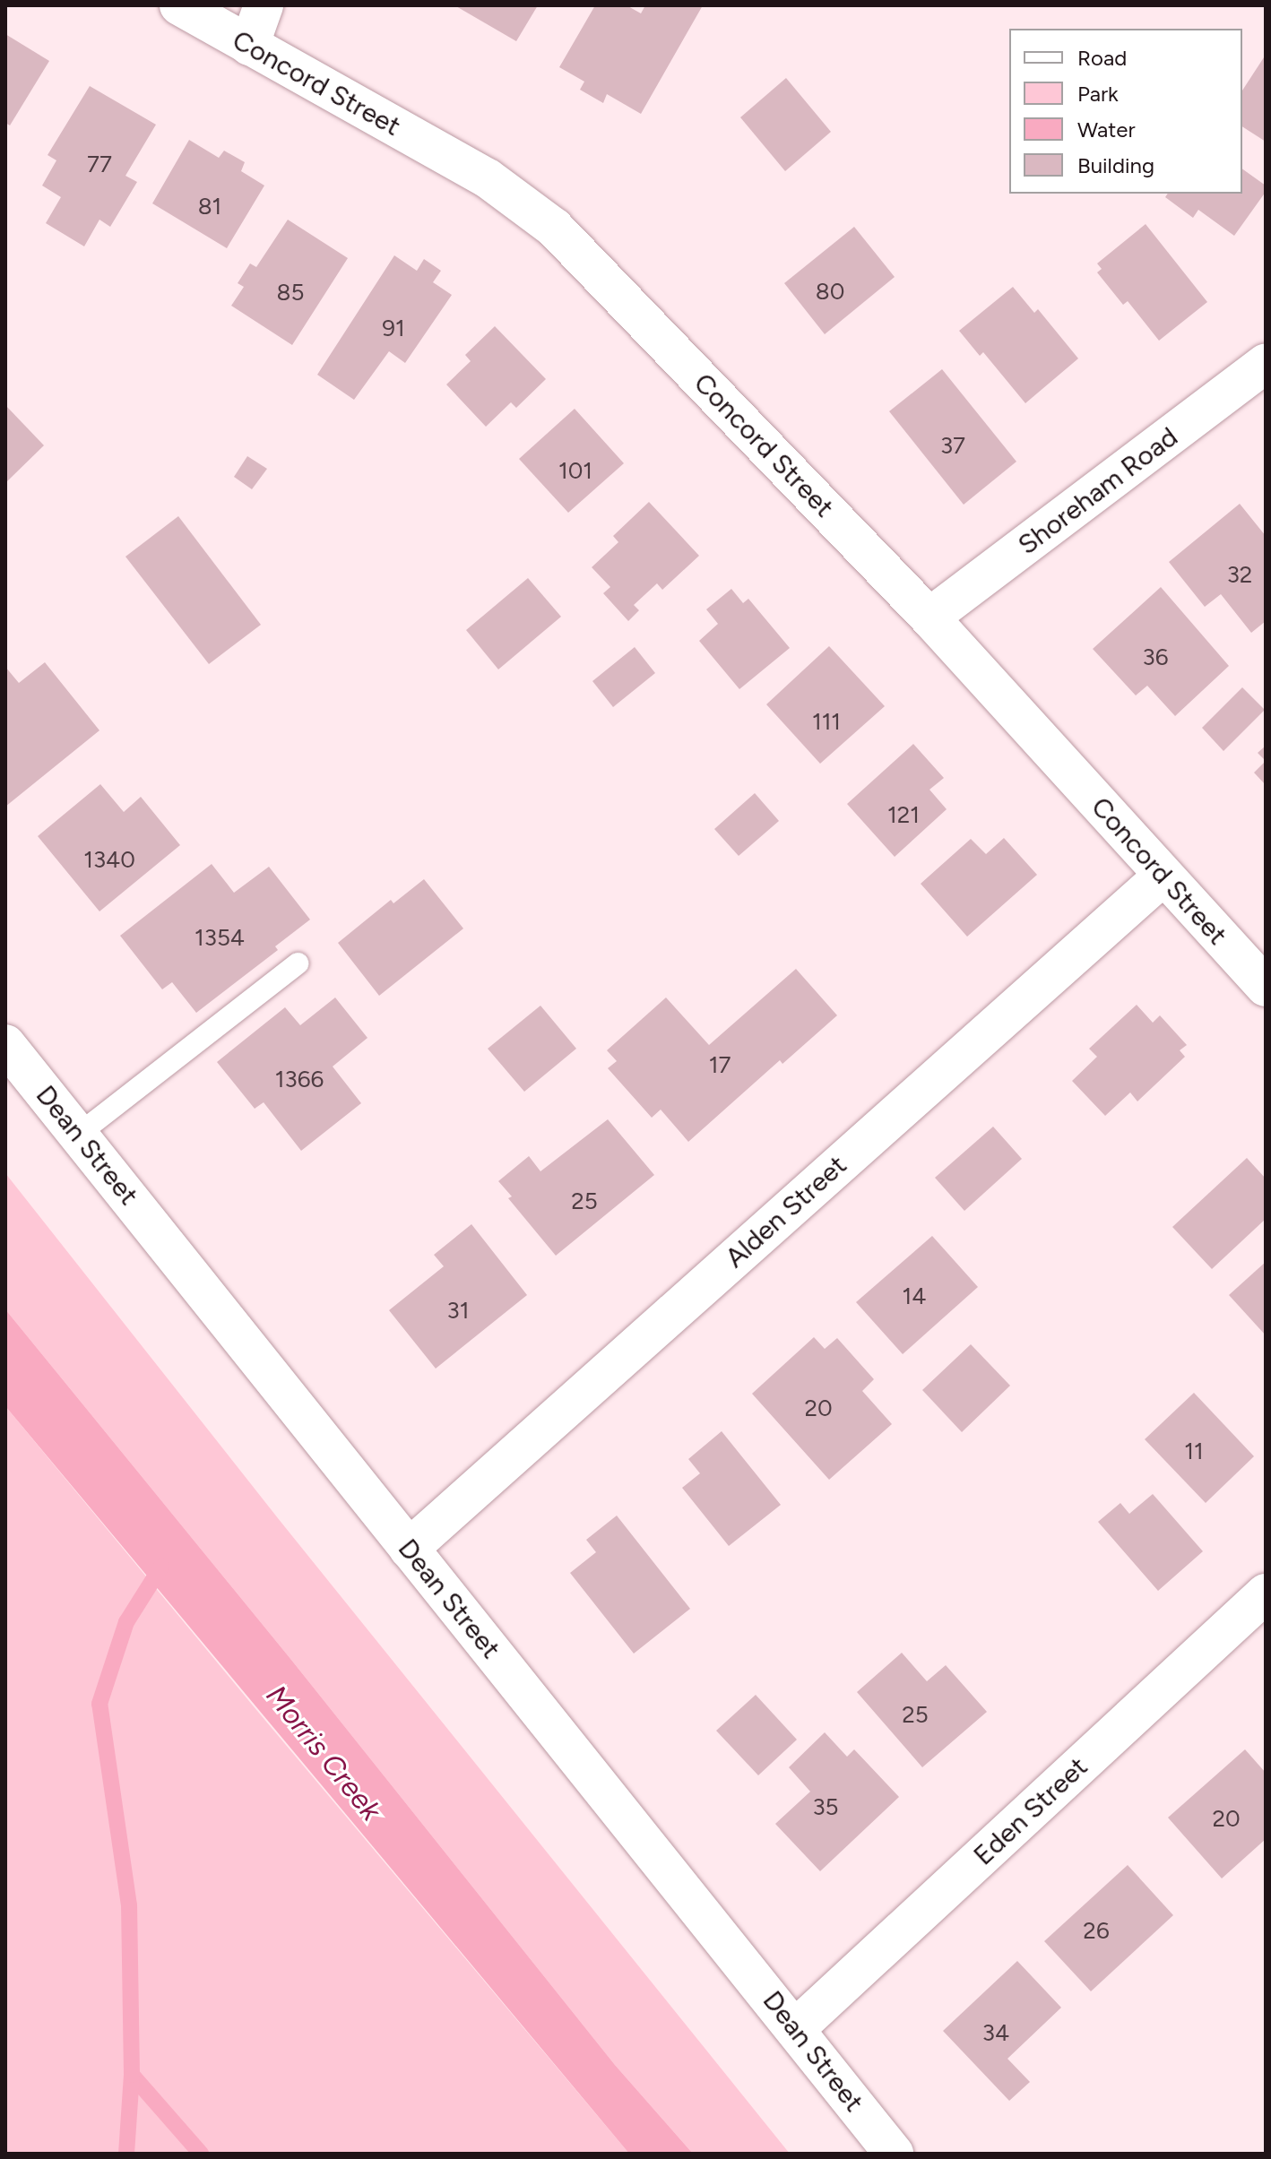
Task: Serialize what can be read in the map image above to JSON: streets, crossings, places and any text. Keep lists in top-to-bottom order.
{
  "streets": {
    "street": [
      "Concord Street",
      "Shoreham Road",
      "Dean Street",
      "Alden Street",
      "Eden Street"
    ]
  },
  "crossings": [
    ["Concord Street", "Shoreham Road"],
    ["Concord Street", "Alden Street"],
    ["Dean Street", "Alden Street"],
    ["Dean Street", "Eden Street"]
  ],
  "water": ["Morris Creek"],
  "house_numbers": [
    "77",
    "81",
    "80",
    "85",
    "91",
    "37",
    "101",
    "32",
    "36",
    "111",
    "121",
    "1340",
    "1354",
    "17",
    "1366",
    "25",
    "14",
    "31",
    "20",
    "11",
    "25",
    "35",
    "20",
    "26",
    "34"
  ],
  "legend": [
    "Road",
    "Park",
    "Water",
    "Building"
  ]
}
